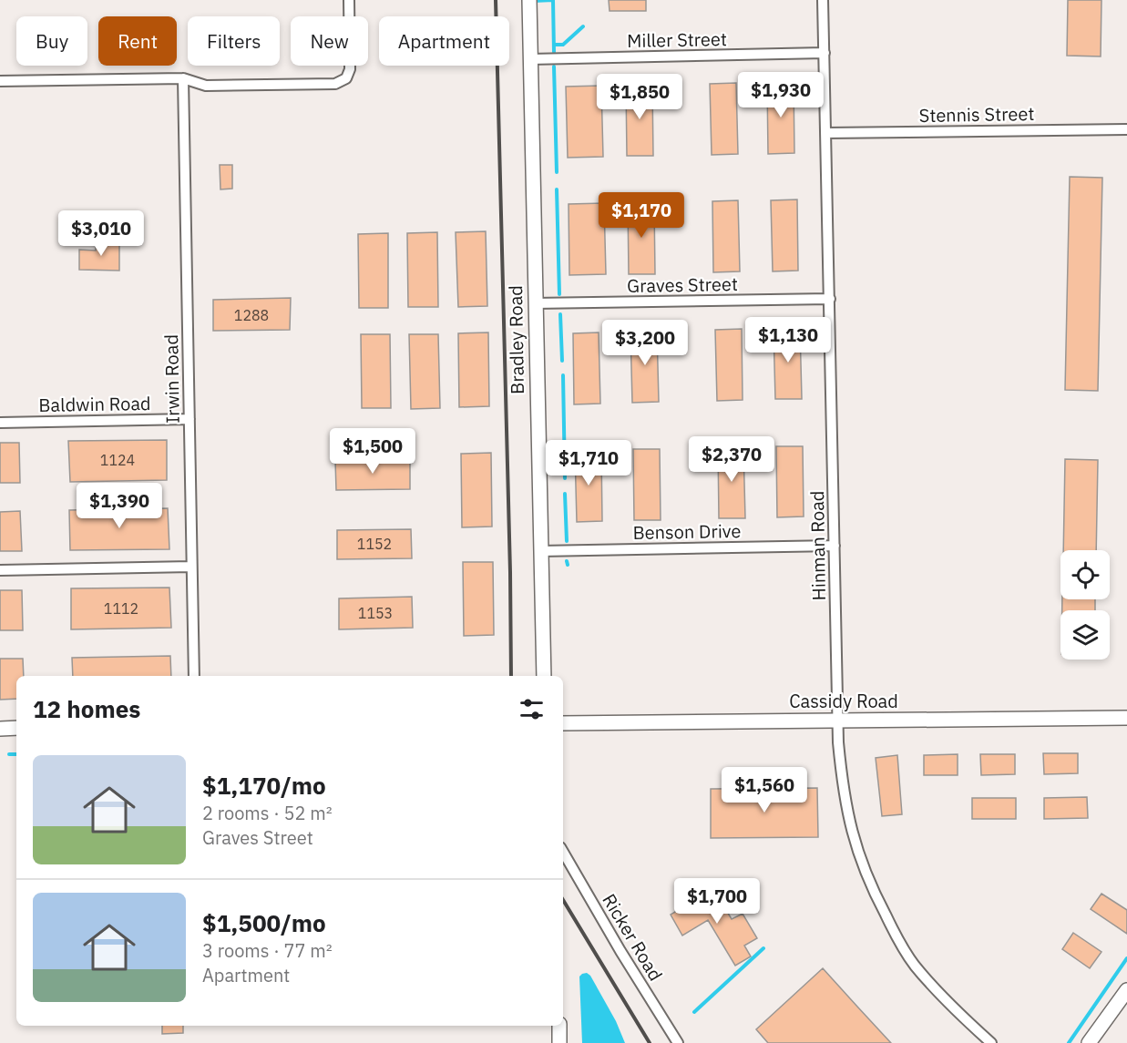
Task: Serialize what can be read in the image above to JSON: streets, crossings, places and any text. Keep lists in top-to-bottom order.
{
  "streets": {
    "street": [
      "Miller Street",
      "Stennis Street",
      "Graves Street",
      "Bradley Road",
      "Irwin Road",
      "Baldwin Road",
      "Benson Drive",
      "Hinman Road",
      "Cassidy Road",
      "Ricker Road"
    ]
  },
  "crossings": [
    ["Miller Street", "Bradley Road"],
    ["Miller Street", "Hinman Road"],
    ["Stennis Street", "Hinman Road"],
    ["Graves Street", "Bradley Road"],
    ["Graves Street", "Hinman Road"],
    ["Bradley Road", "Benson Drive"],
    ["Irwin Road", "Baldwin Road"],
    ["Benson Drive", "Hinman Road"],
    ["Hinman Road", "Cassidy Road"]
  ],
  "house_numbers": [
    "1288",
    "1124",
    "1152",
    "1112",
    "1153"
  ],
  "page": {
    "chip": [
      "Buy",
      "Rent",
      "Filters",
      "New",
      "Apartment"
    ],
    "price": [
      "$1,930",
      "$1,850",
      "$1,170",
      "$3,010",
      "$1,130",
      "$3,200",
      "$1,500",
      "$2,370",
      "$1,710",
      "$1,390",
      "$1,560",
      "$1,700"
    ],
    "heading": "12 homes",
    "list": [
      {
        "name": "$1,170/mo",
        "note": "2 rooms · 52 m² · Graves Street"
      },
      {
        "name": "$1,500/mo",
        "note": "3 rooms · 77 m² · Apartment"
      }
    ]
  }
}
